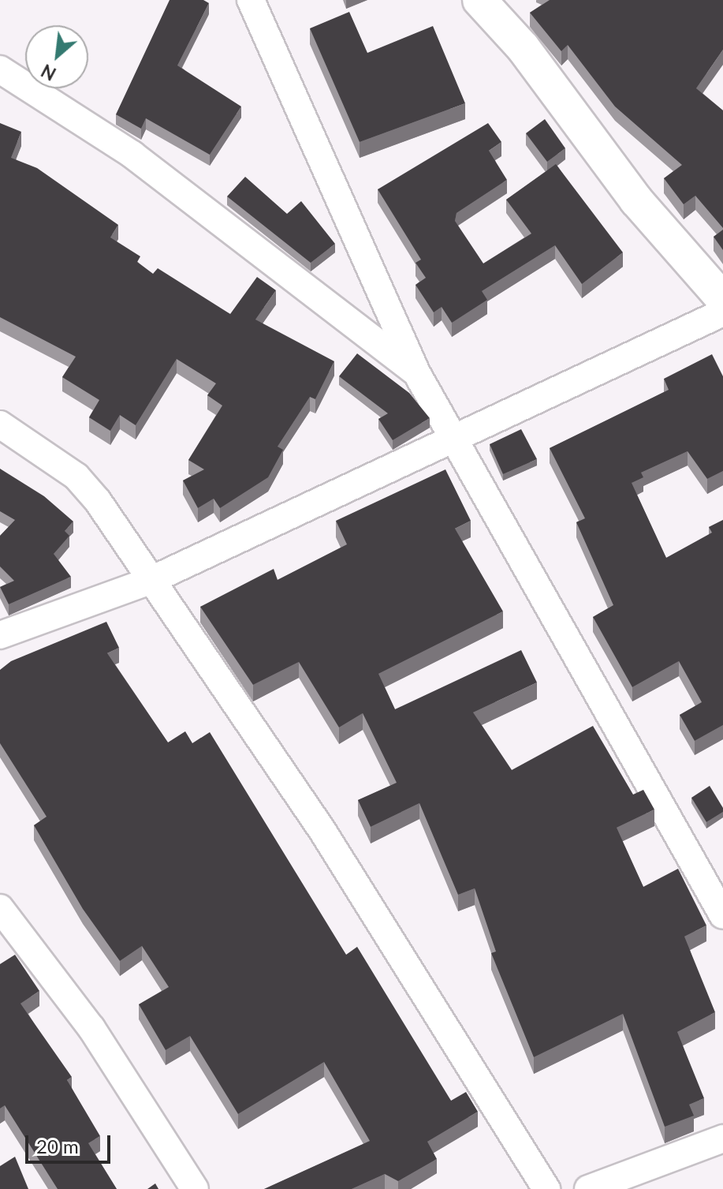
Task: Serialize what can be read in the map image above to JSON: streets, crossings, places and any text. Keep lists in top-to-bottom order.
{
  "scale_bar": "20 m",
  "north": "bottom left"
}
